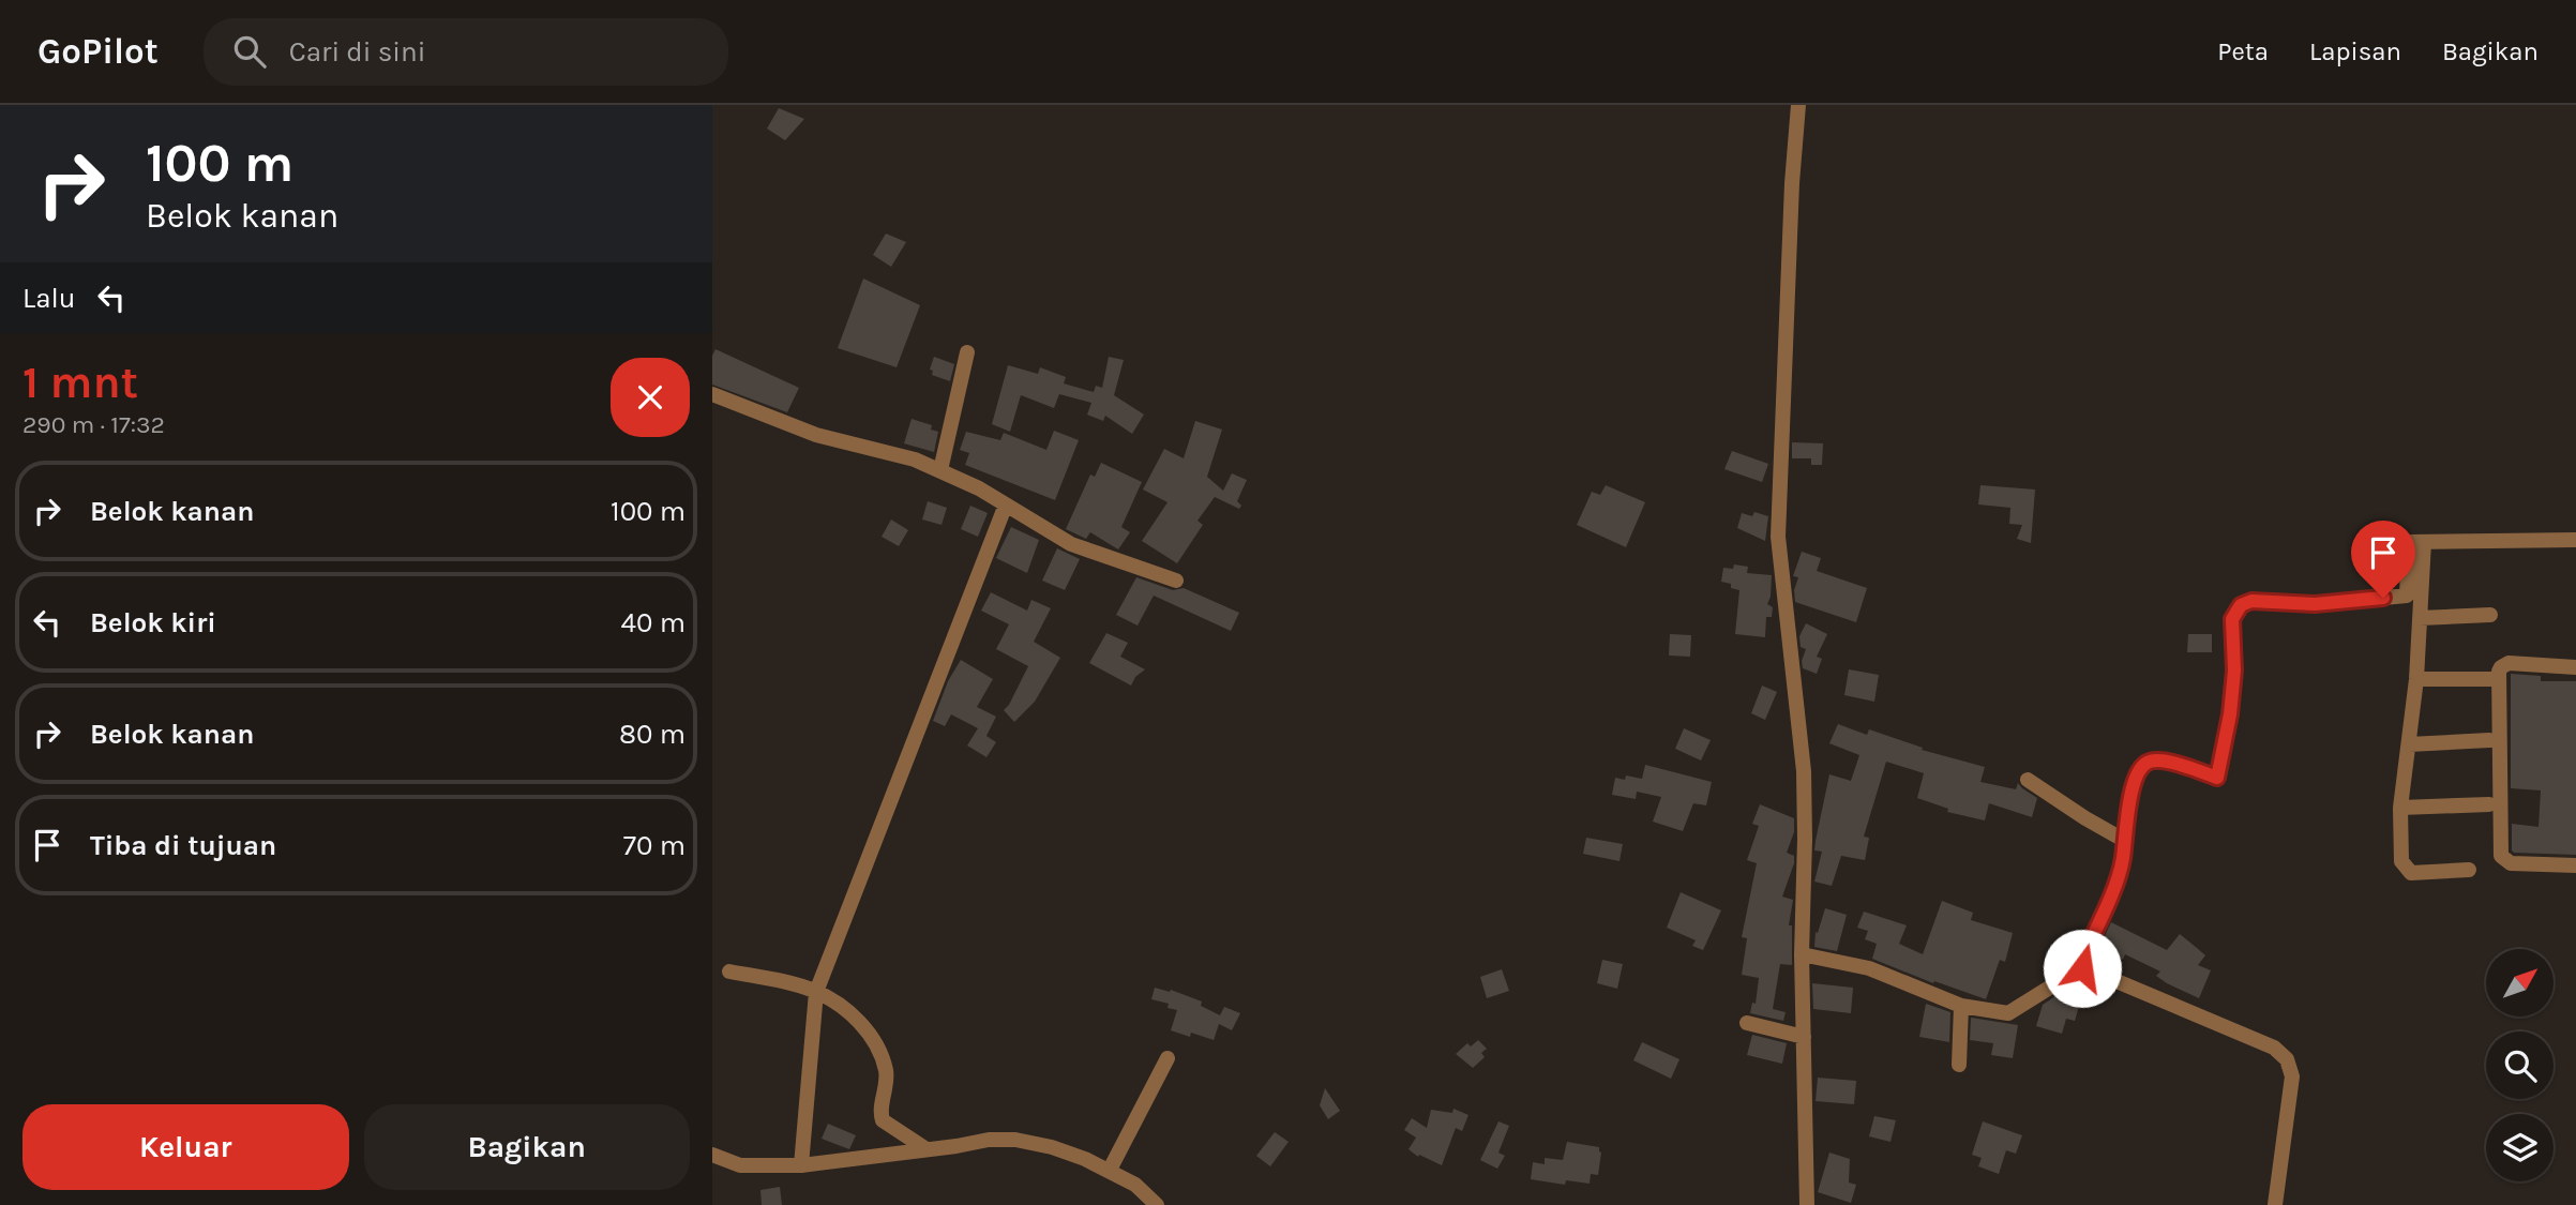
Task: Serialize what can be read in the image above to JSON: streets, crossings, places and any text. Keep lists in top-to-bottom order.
{
  "north": "top right",
  "page": {
    "header": "GoPilot",
    "search": "Cari di sini",
    "nav": ["Peta", "Lapisan", "Bagikan"],
    "turn": ["100 m", "Belok kanan"],
    "then": "Lalu",
    "heading": ["1 mnt", "290 m · 17:32"],
    "list": [
      {
        "name": "Belok kanan",
        "value": "100 m"
      },
      {
        "name": "Belok kiri",
        "value": "40 m"
      },
      {
        "name": "Belok kanan",
        "value": "80 m"
      },
      {
        "name": "Tiba di tujuan",
        "value": "70 m"
      }
    ],
    "buttons": ["Keluar", "Bagikan"]
  }
}
